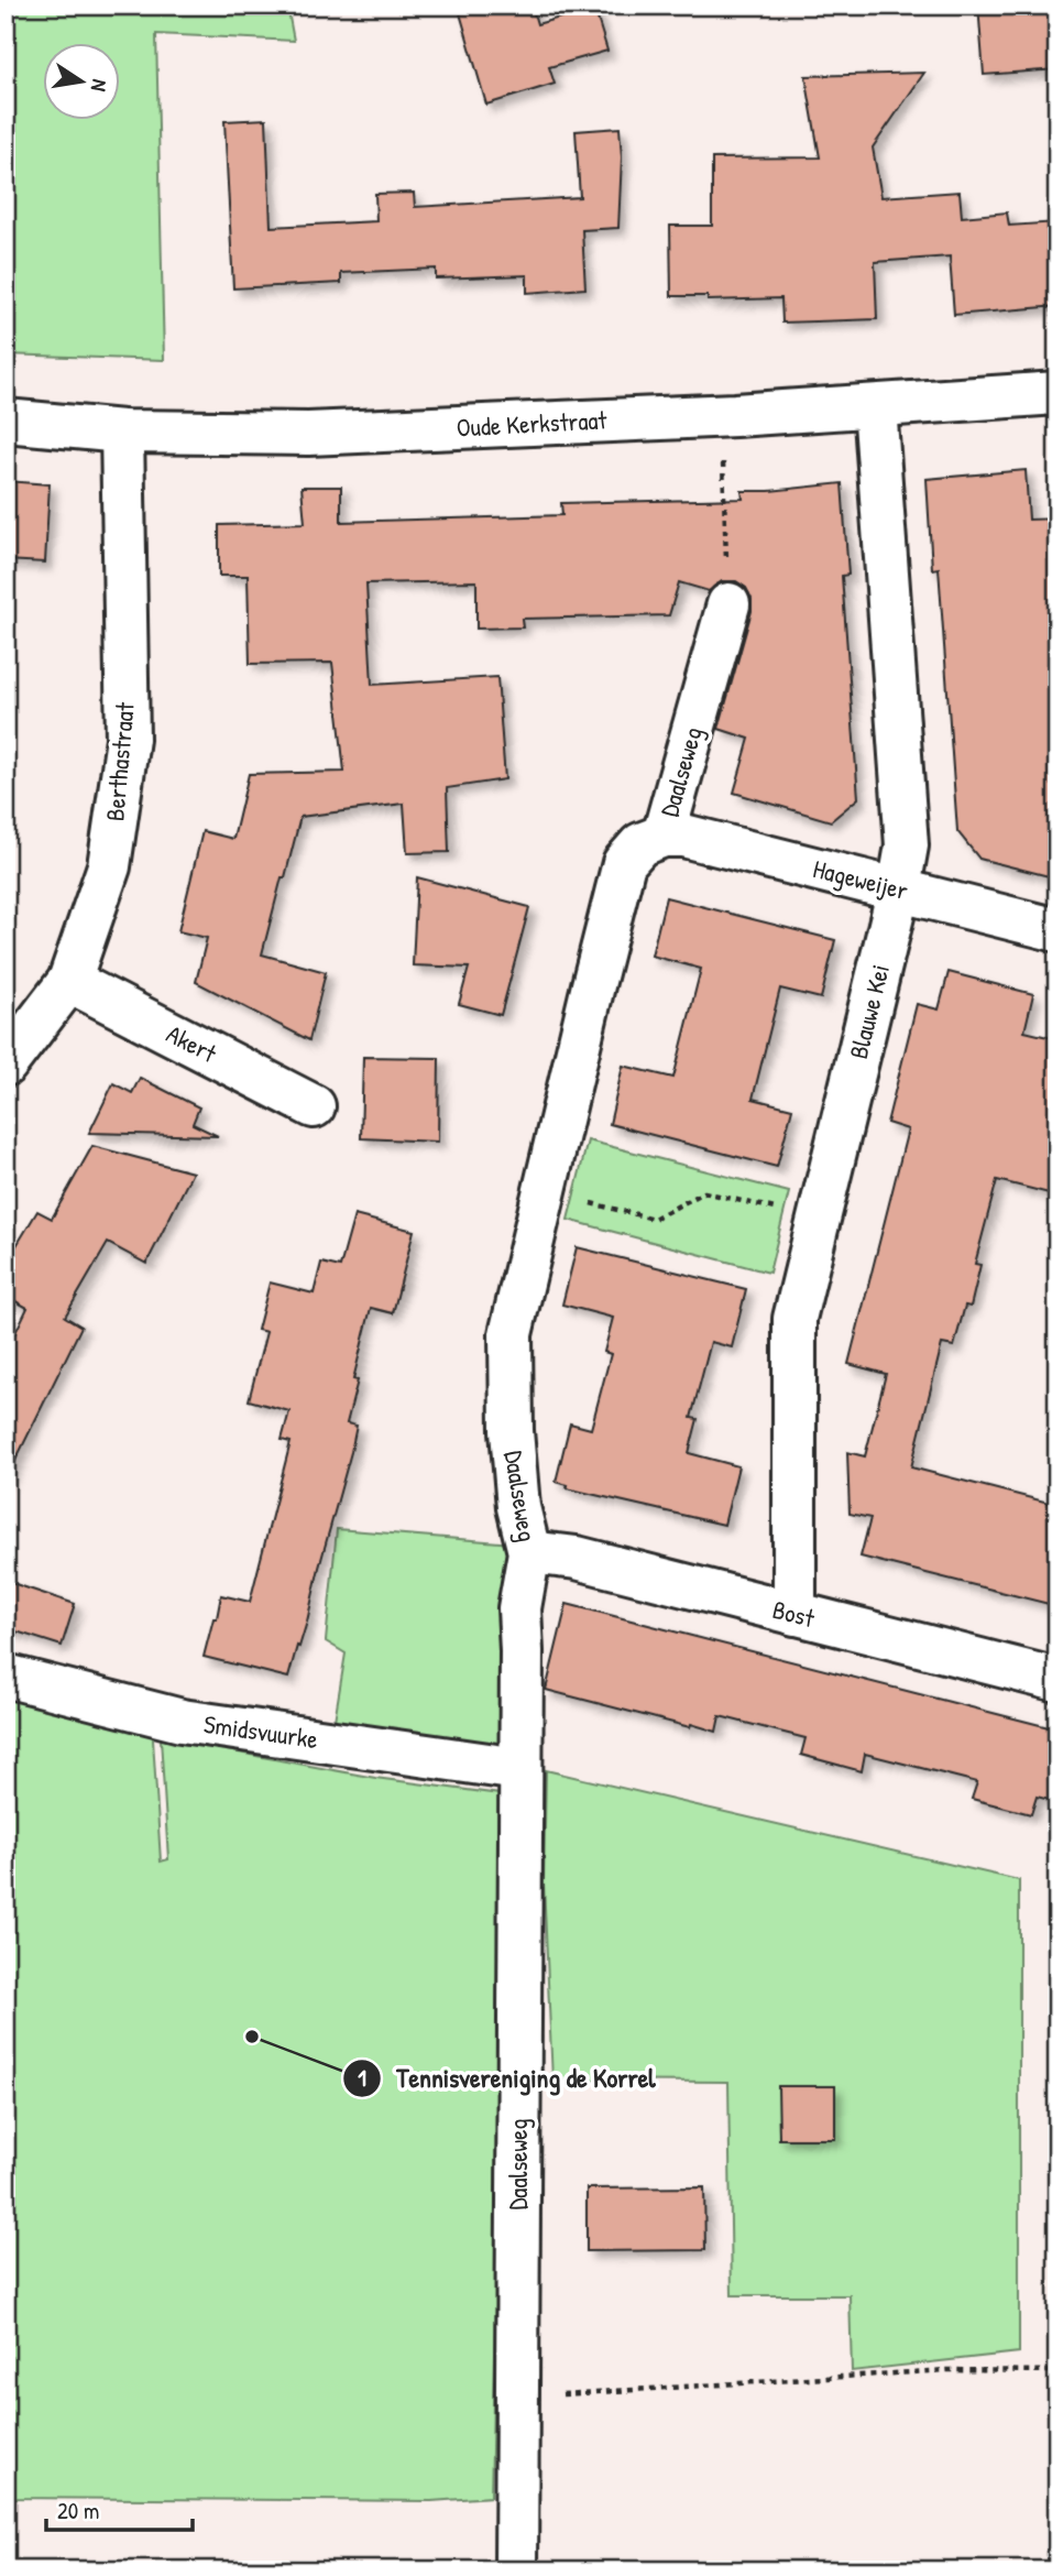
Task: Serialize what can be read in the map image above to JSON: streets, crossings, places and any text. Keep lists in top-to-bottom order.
{
  "streets": {
    "street": [
      "Oude Kerkstraat",
      "Berthastraat",
      "Daalseweg",
      "Hageweijer",
      "Blauwe Kei",
      "Akert",
      "Bost",
      "Smidsvuurke"
    ]
  },
  "crossings": [
    ["Oude Kerkstraat", "Berthastraat"],
    ["Oude Kerkstraat", "Blauwe Kei"],
    ["Berthastraat", "Akert"],
    ["Daalseweg", "Hageweijer"],
    ["Daalseweg", "Bost"],
    ["Daalseweg", "Smidsvuurke"],
    ["Hageweijer", "Blauwe Kei"],
    ["Blauwe Kei", "Bost"]
  ],
  "places": ["Tennisvereniging de Korrel"],
  "scale_bar": "20 m",
  "north": "right"
}
